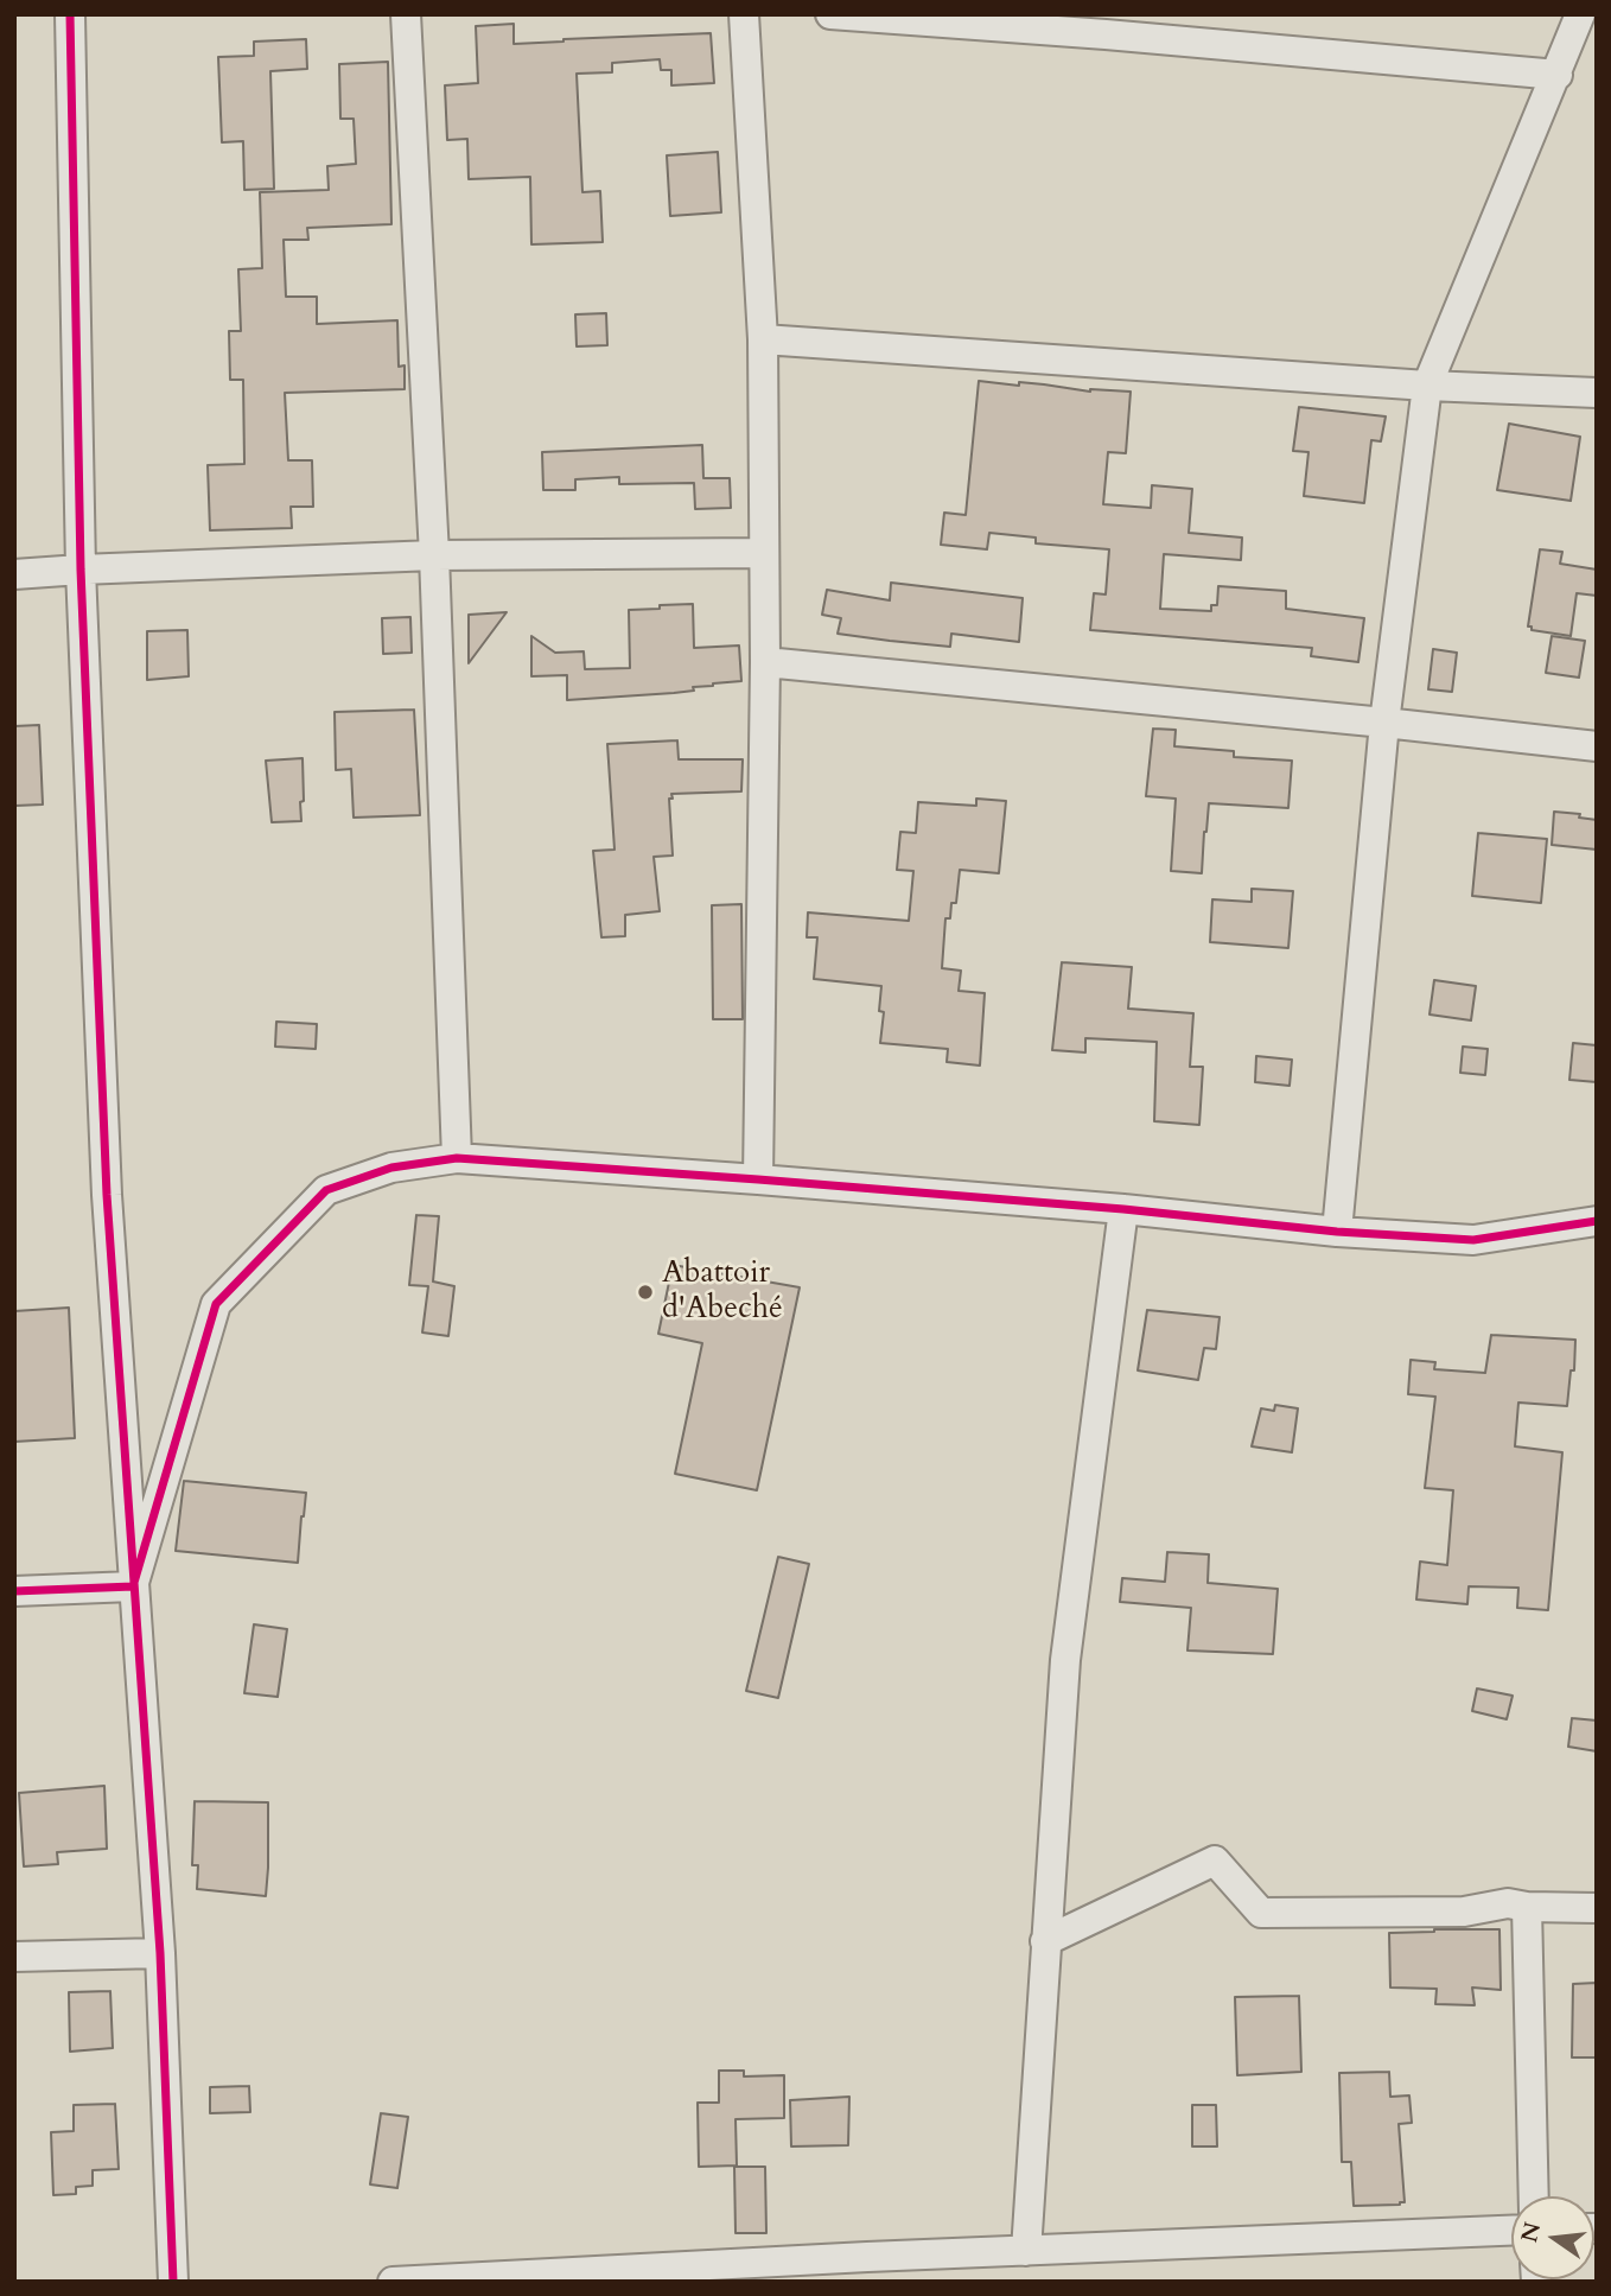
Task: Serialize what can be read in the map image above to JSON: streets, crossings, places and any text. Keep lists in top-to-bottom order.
{
  "places": ["Abattoir d'Abeché"],
  "north": "left"
}
